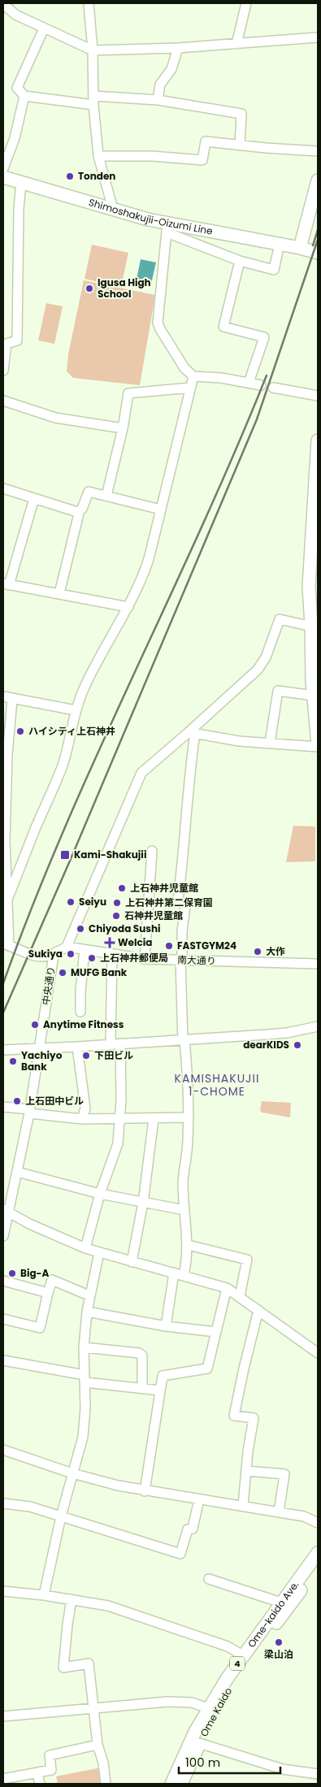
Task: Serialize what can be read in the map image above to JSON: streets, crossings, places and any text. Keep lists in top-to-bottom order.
{
  "streets": {
    "main road": [
      "Shimoshakujii-Oizumi Line",
      "Ome-kaido Ave.",
      "4",
      "Ome Kaido"
    ],
    "street": ["南大通り", "中央通り"]
  },
  "districts": ["KAMISHAKUJII 1-CHOME"],
  "places": {
    "other": [
      "Tonden",
      "Igusa High School",
      "ハイシティ上石神井",
      "上石神井児童館",
      "Seiyu",
      "上石神井第二保育園",
      "石神井児童館",
      "Chiyoda Sushi",
      "FASTGYM24",
      "大作",
      "Sukiya",
      "上石神井郵便局",
      "MUFG Bank",
      "Anytime Fitness",
      "dearKIDS",
      "下田ビル",
      "Yachiyo Bank",
      "上石田中ビル",
      "Big-A",
      "梁山泊"
    ],
    "transit": ["Kami-Shakujii"],
    "health": ["Welcia"]
  },
  "scale_bar": "100 m"
}
